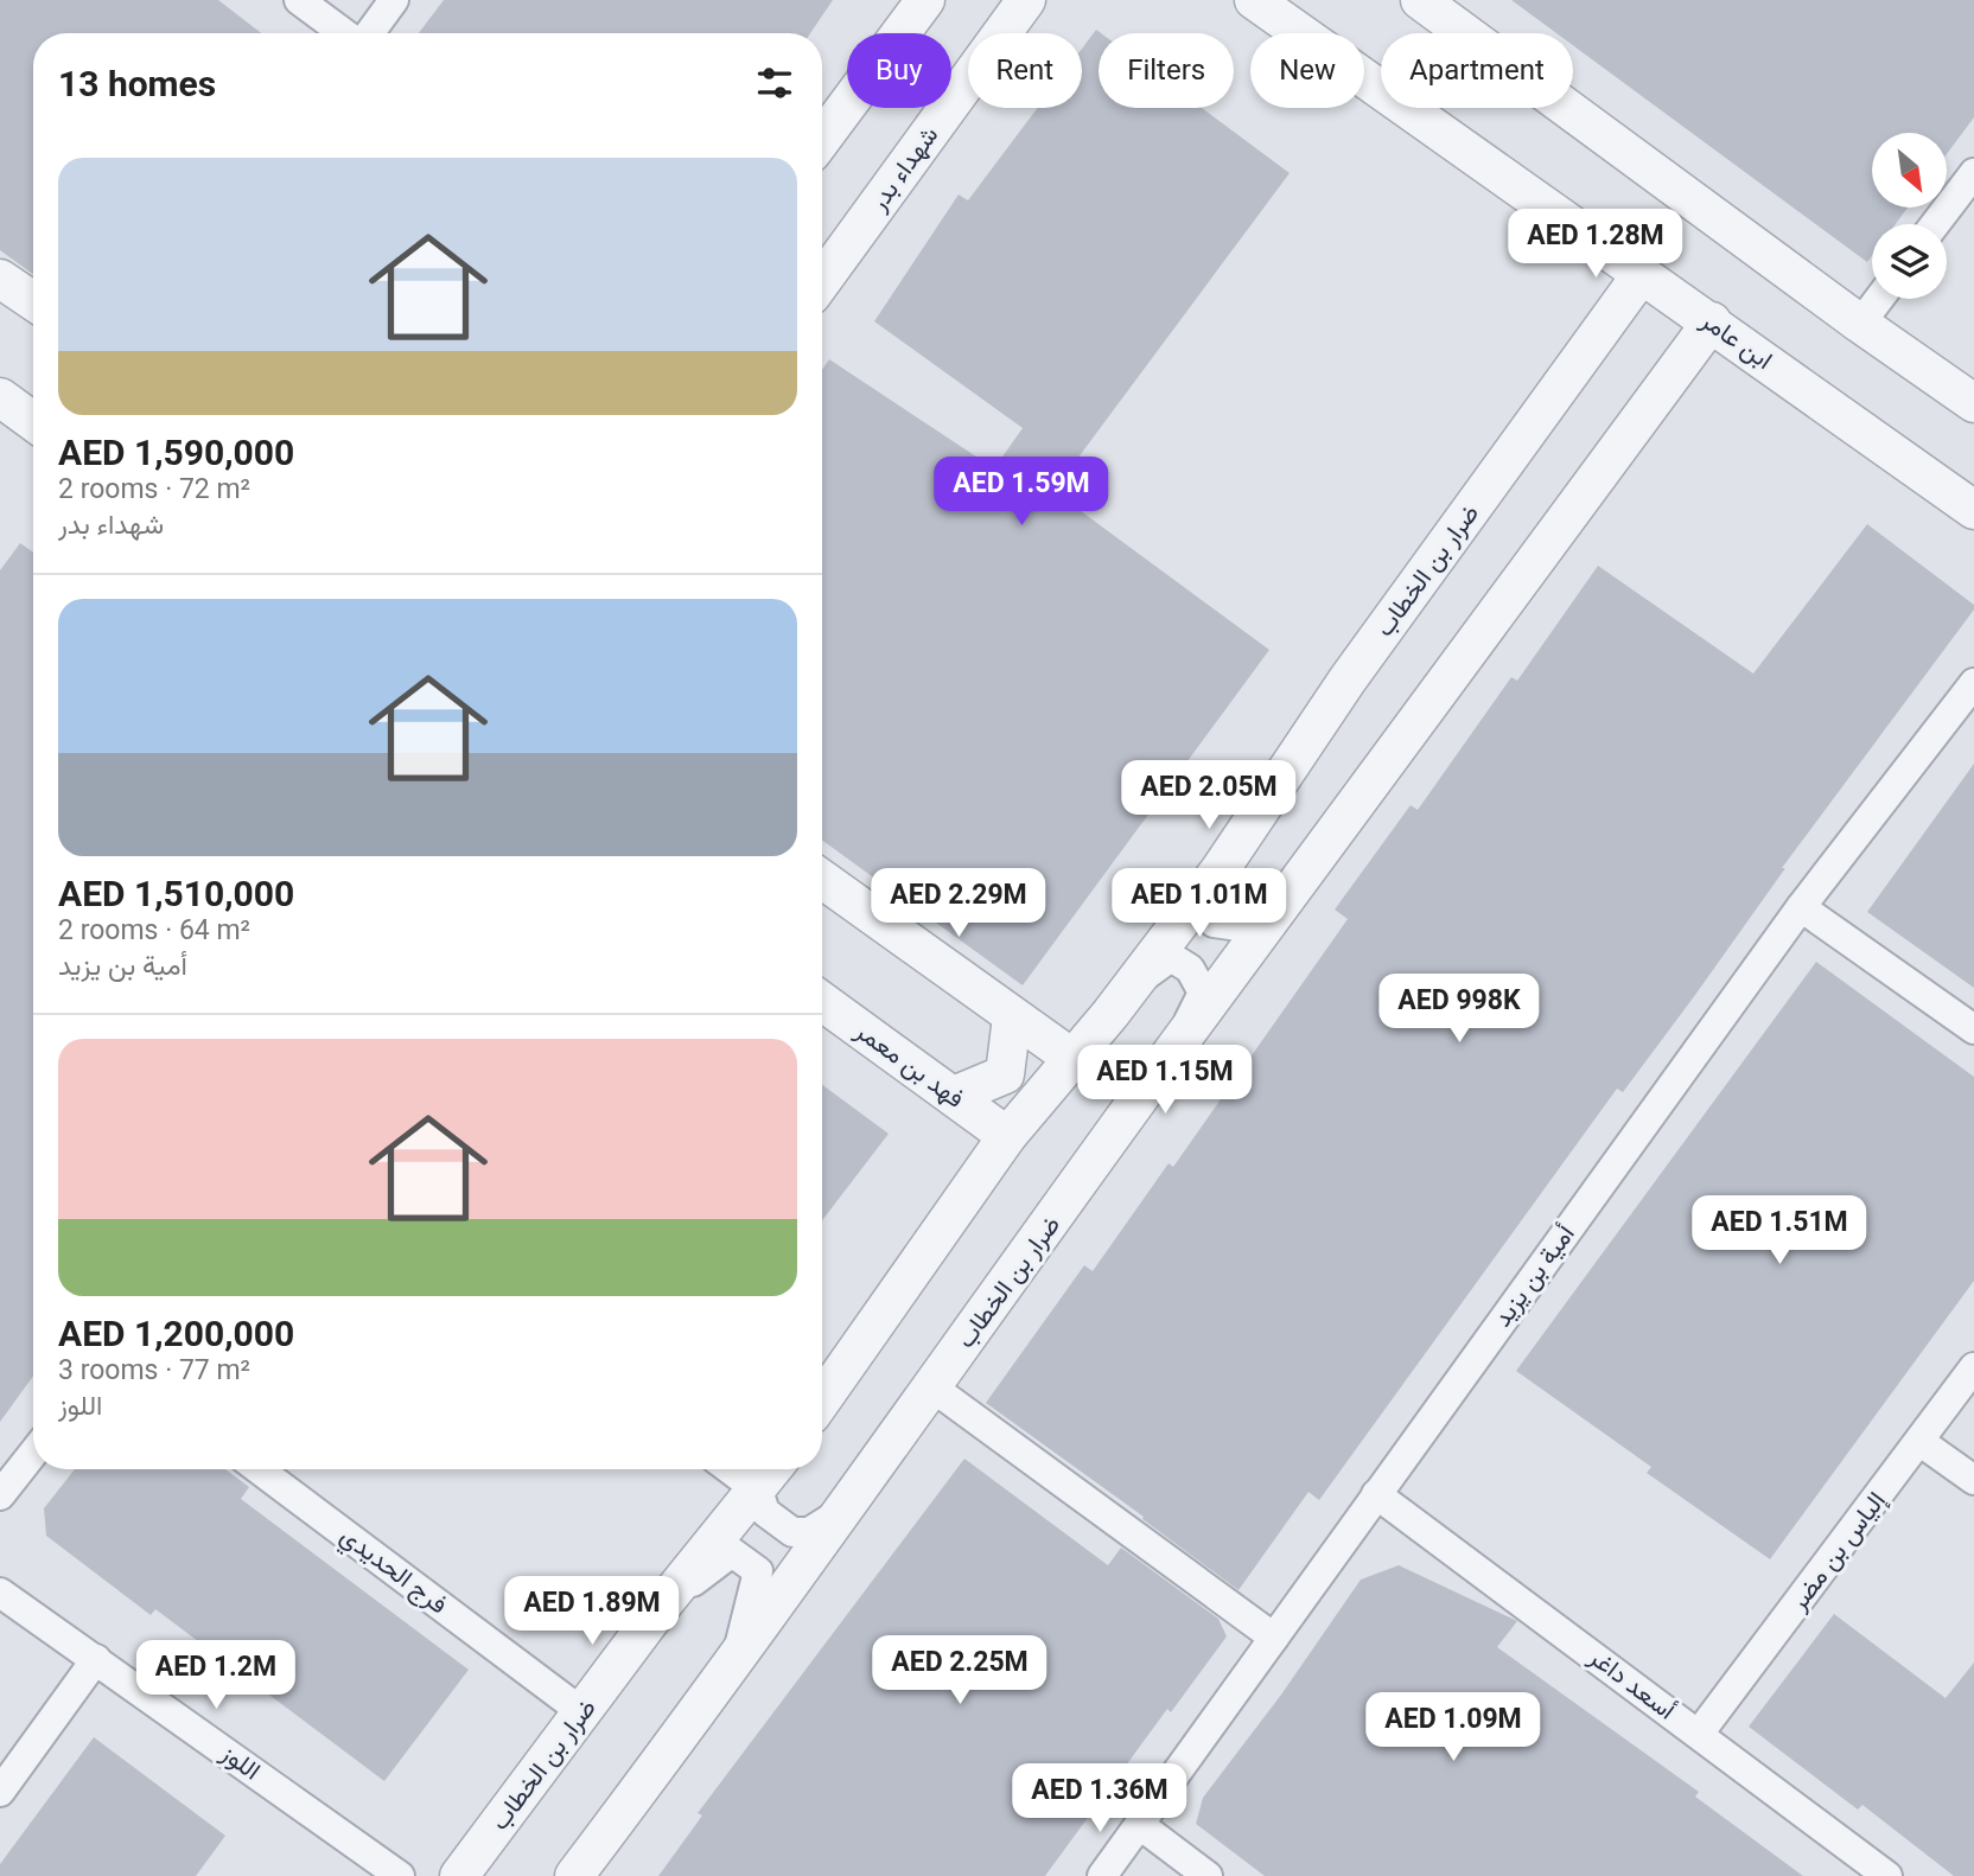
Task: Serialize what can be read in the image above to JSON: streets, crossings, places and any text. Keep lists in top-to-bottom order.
{
  "streets": {
    "street": [
      "شهداء بدر",
      "ابن عامر",
      "ضرار بن الخطاب",
      "فهد بن معمر",
      "أمية بن يزيد",
      "إلياس بن مضر",
      "فرج الحديدي",
      "أسعد داغر",
      "اللوز"
    ]
  },
  "crossings": [
    ["ابن عامر", "ضرار بن الخطاب"],
    ["ضرار بن الخطاب", "فهد بن معمر"],
    ["ضرار بن الخطاب", "فرج الحديدي"],
    ["أمية بن يزيد", "أسعد داغر"],
    ["إلياس بن مضر", "أسعد داغر"]
  ],
  "north": "bottom right",
  "page": {
    "chip": [
      "Buy",
      "Rent",
      "Filters",
      "New",
      "Apartment"
    ],
    "heading": "13 homes",
    "list": [
      {
        "name": "AED 1,590,000",
        "note": "2 rooms · 72 m² · شهداء بدر"
      },
      {
        "name": "AED 1,510,000",
        "note": "2 rooms · 64 m² · أمية بن يزيد"
      },
      {
        "name": "AED 1,200,000",
        "note": "3 rooms · 77 m² · اللوز"
      }
    ],
    "price": [
      "AED 1.28M",
      "AED 1.59M",
      "AED 2.05M",
      "AED 2.29M",
      "AED 1.01M",
      "AED 998K",
      "AED 1.15M",
      "AED 1.51M",
      "AED 1.89M",
      "AED 2.25M",
      "AED 1.2M",
      "AED 1.09M",
      "AED 1.36M"
    ]
  }
}
